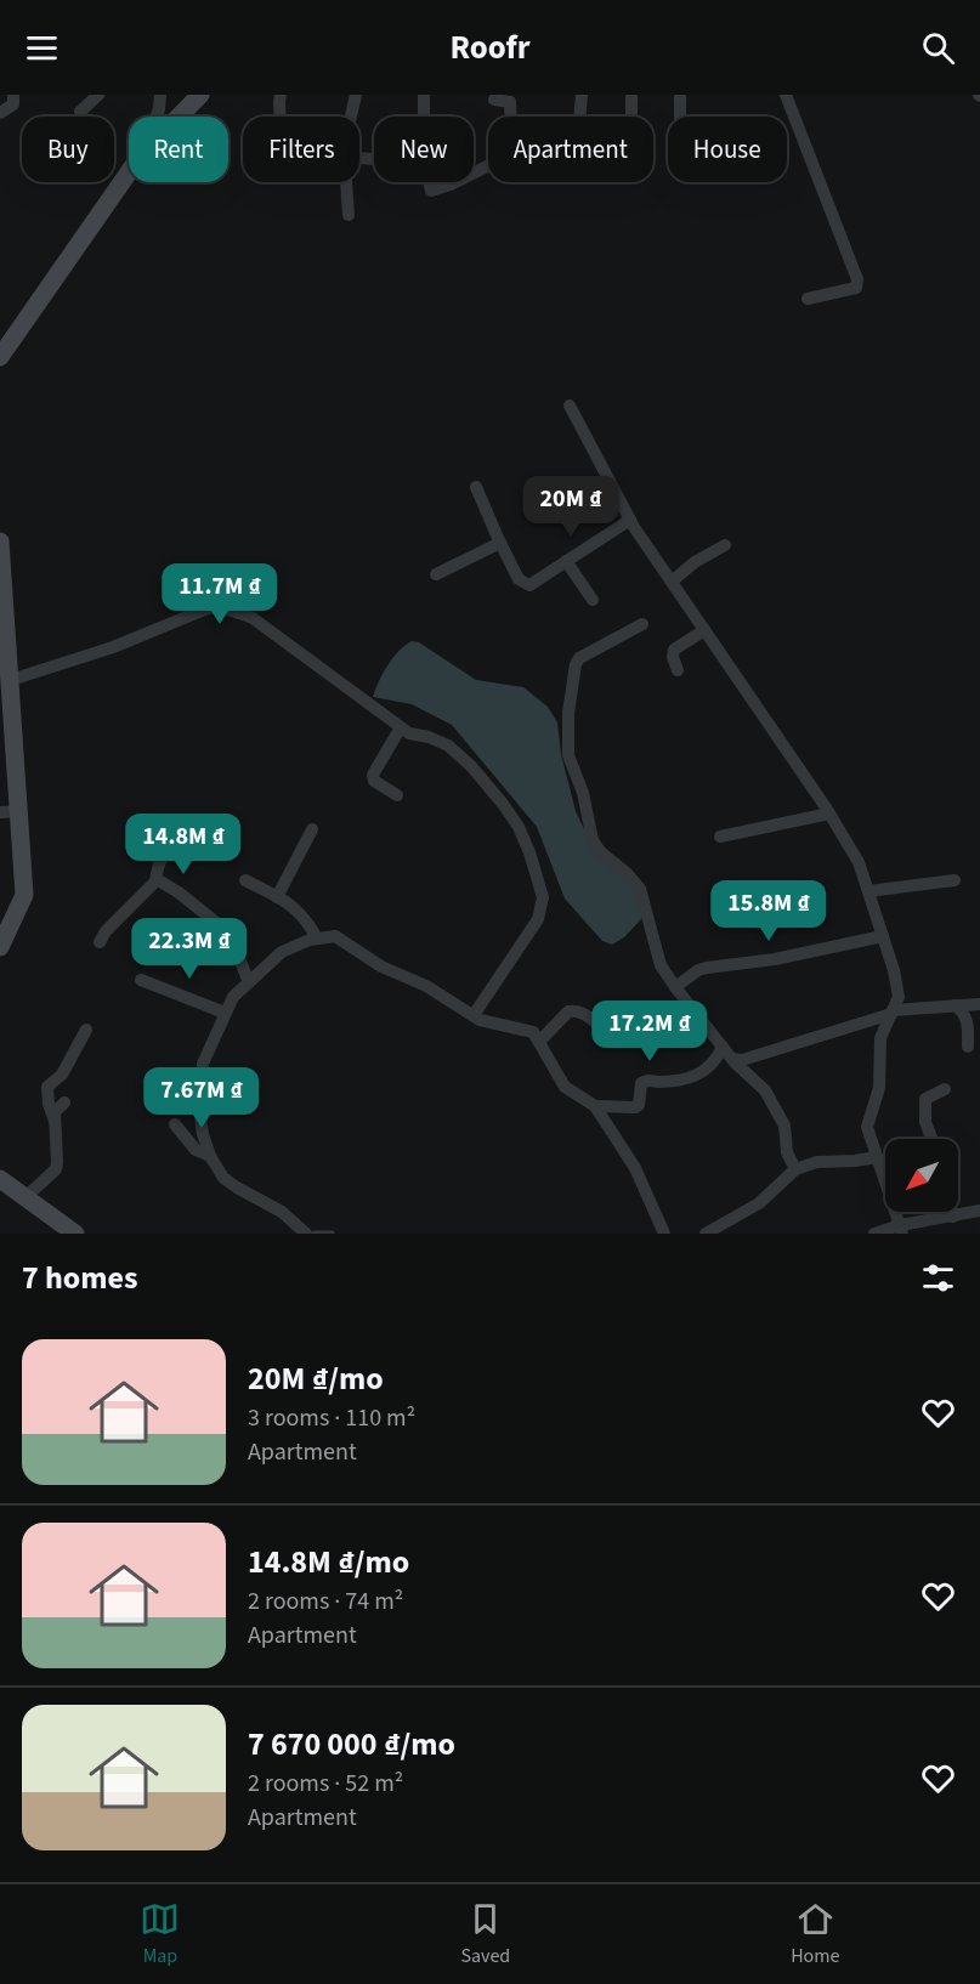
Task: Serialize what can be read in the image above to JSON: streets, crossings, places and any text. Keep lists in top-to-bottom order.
{
  "north": "bottom left",
  "page": {
    "header": "Roofr",
    "chip": [
      "Buy",
      "Rent",
      "Filters",
      "New",
      "Apartment",
      "House"
    ],
    "price": [
      "20M ₫",
      "11.7M ₫",
      "14.8M ₫",
      "15.8M ₫",
      "22.3M ₫",
      "17.2M ₫",
      "7.67M ₫"
    ],
    "heading": "7 homes",
    "list": [
      {
        "name": "20M ₫/mo",
        "note": "3 rooms · 110 m² · Apartment"
      },
      {
        "name": "14.8M ₫/mo",
        "note": "2 rooms · 74 m² · Apartment"
      },
      {
        "name": "7 670 000 ₫/mo",
        "note": "2 rooms · 52 m² · Apartment"
      }
    ],
    "tabs": ["Map", "Saved", "Home"]
  }
}
